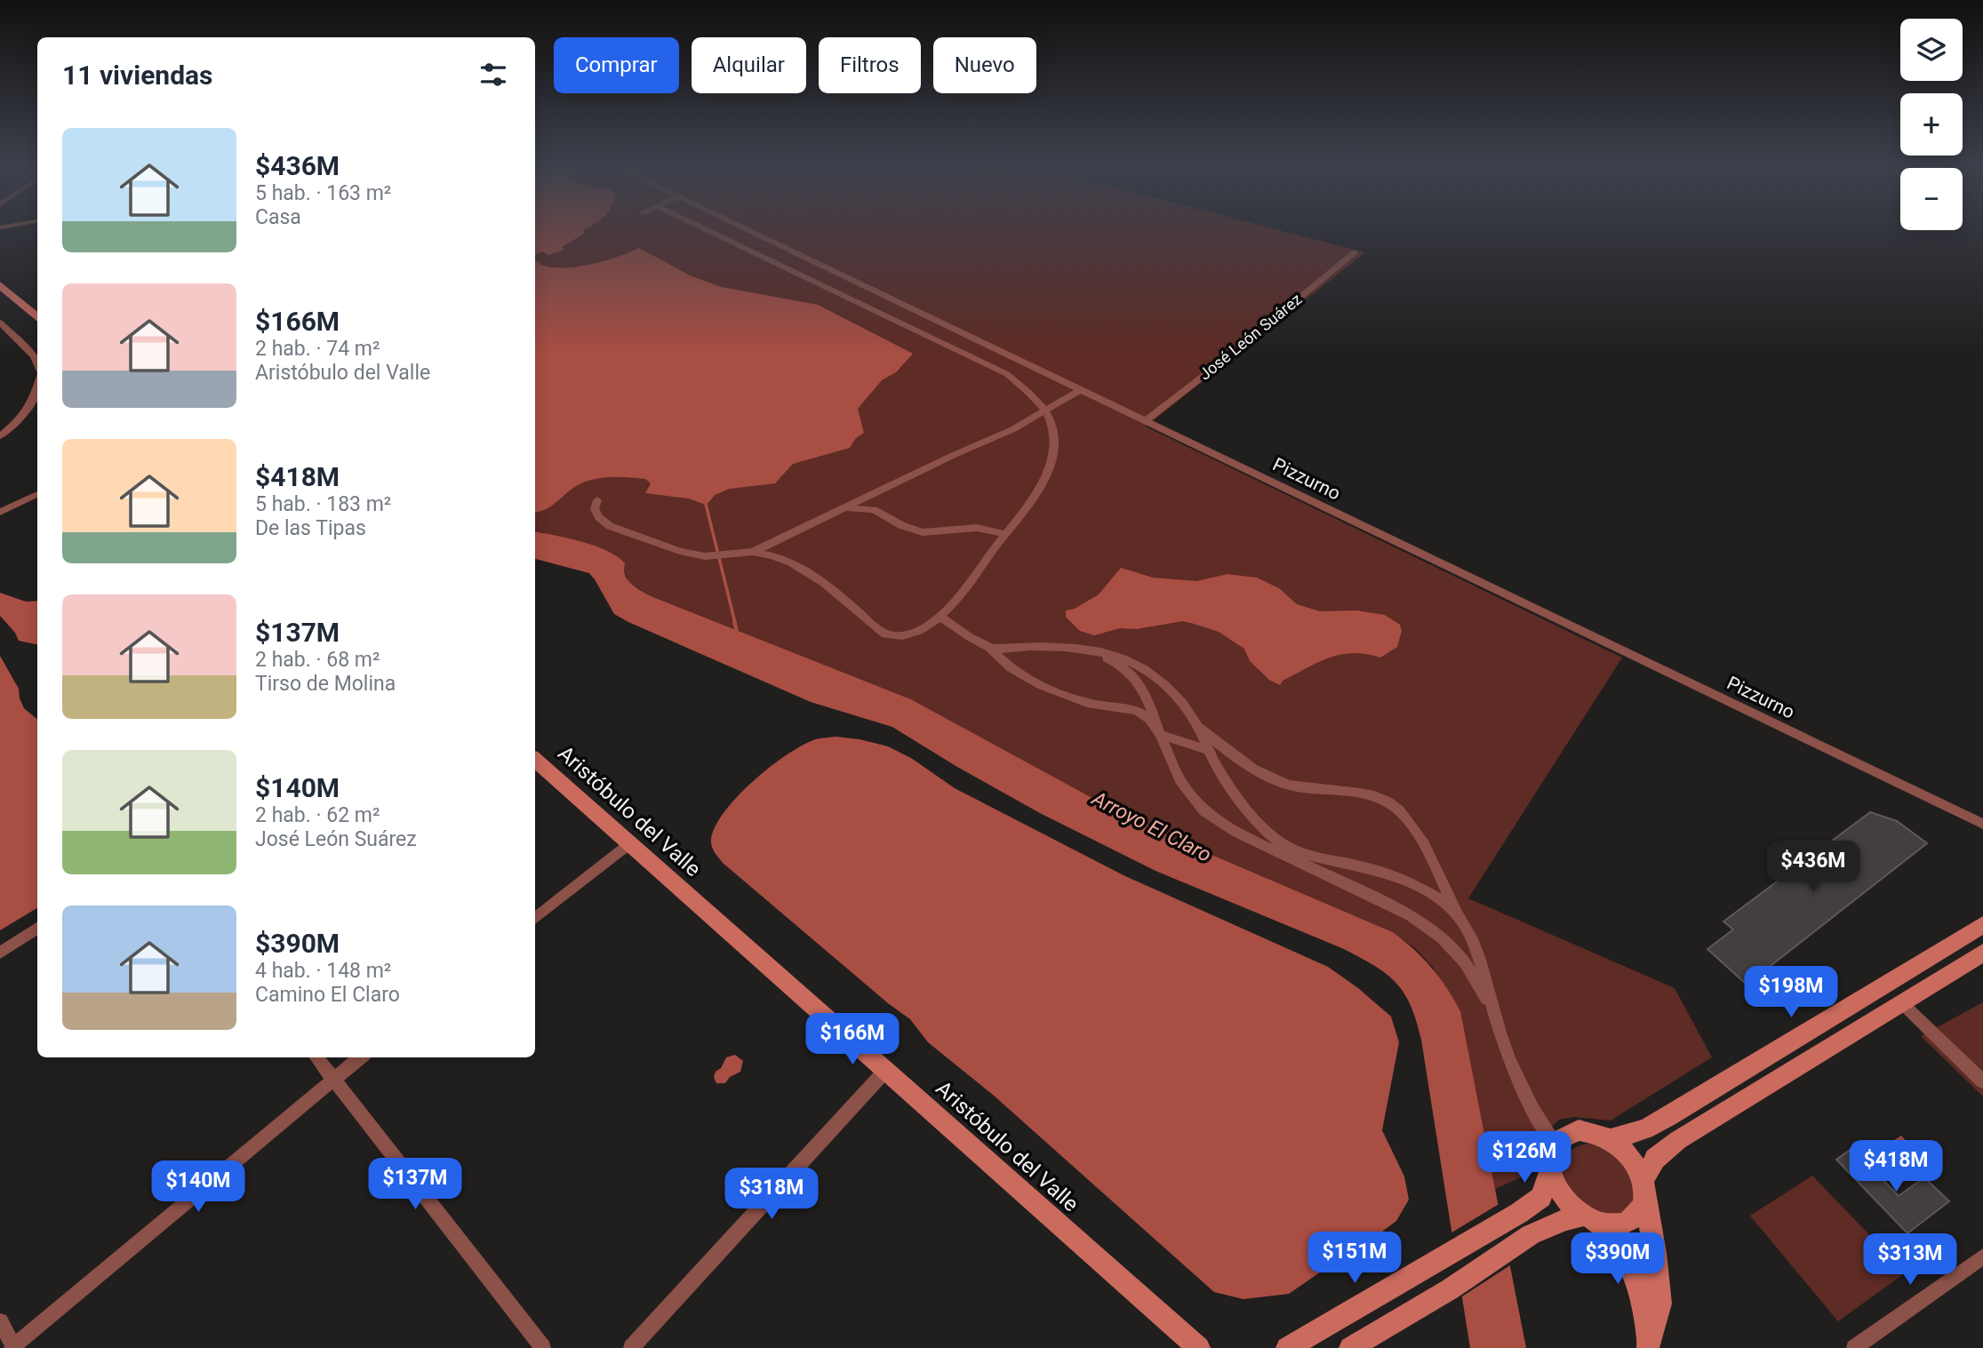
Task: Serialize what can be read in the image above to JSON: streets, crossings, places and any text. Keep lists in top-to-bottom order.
{
  "streets": {
    "main road": ["Aristóbulo del Valle"],
    "street": ["José León Suárez", "Pizzurno"]
  },
  "crossings": [
    ["José León Suárez", "Pizzurno"]
  ],
  "water": ["Arroyo El Claro"],
  "page": {
    "map_buttons": ["+", "−"],
    "chip": [
      "Comprar",
      "Alquilar",
      "Filtros",
      "Nuevo"
    ],
    "heading": "11 viviendas",
    "list": [
      {
        "name": "$436M",
        "note": "5 hab. · 163 m² · Casa"
      },
      {
        "name": "$166M",
        "note": "2 hab. · 74 m² · Aristóbulo del Valle"
      },
      {
        "name": "$418M",
        "note": "5 hab. · 183 m² · De las Tipas"
      },
      {
        "name": "$137M",
        "note": "2 hab. · 68 m² · Tirso de Molina"
      },
      {
        "name": "$140M",
        "note": "2 hab. · 62 m² · José León Suárez"
      },
      {
        "name": "$390M",
        "note": "4 hab. · 148 m² · Camino El Claro"
      }
    ],
    "price": [
      "$436M",
      "$198M",
      "$166M",
      "$126M",
      "$418M",
      "$137M",
      "$140M",
      "$318M",
      "$151M",
      "$390M",
      "$313M"
    ]
  }
}
